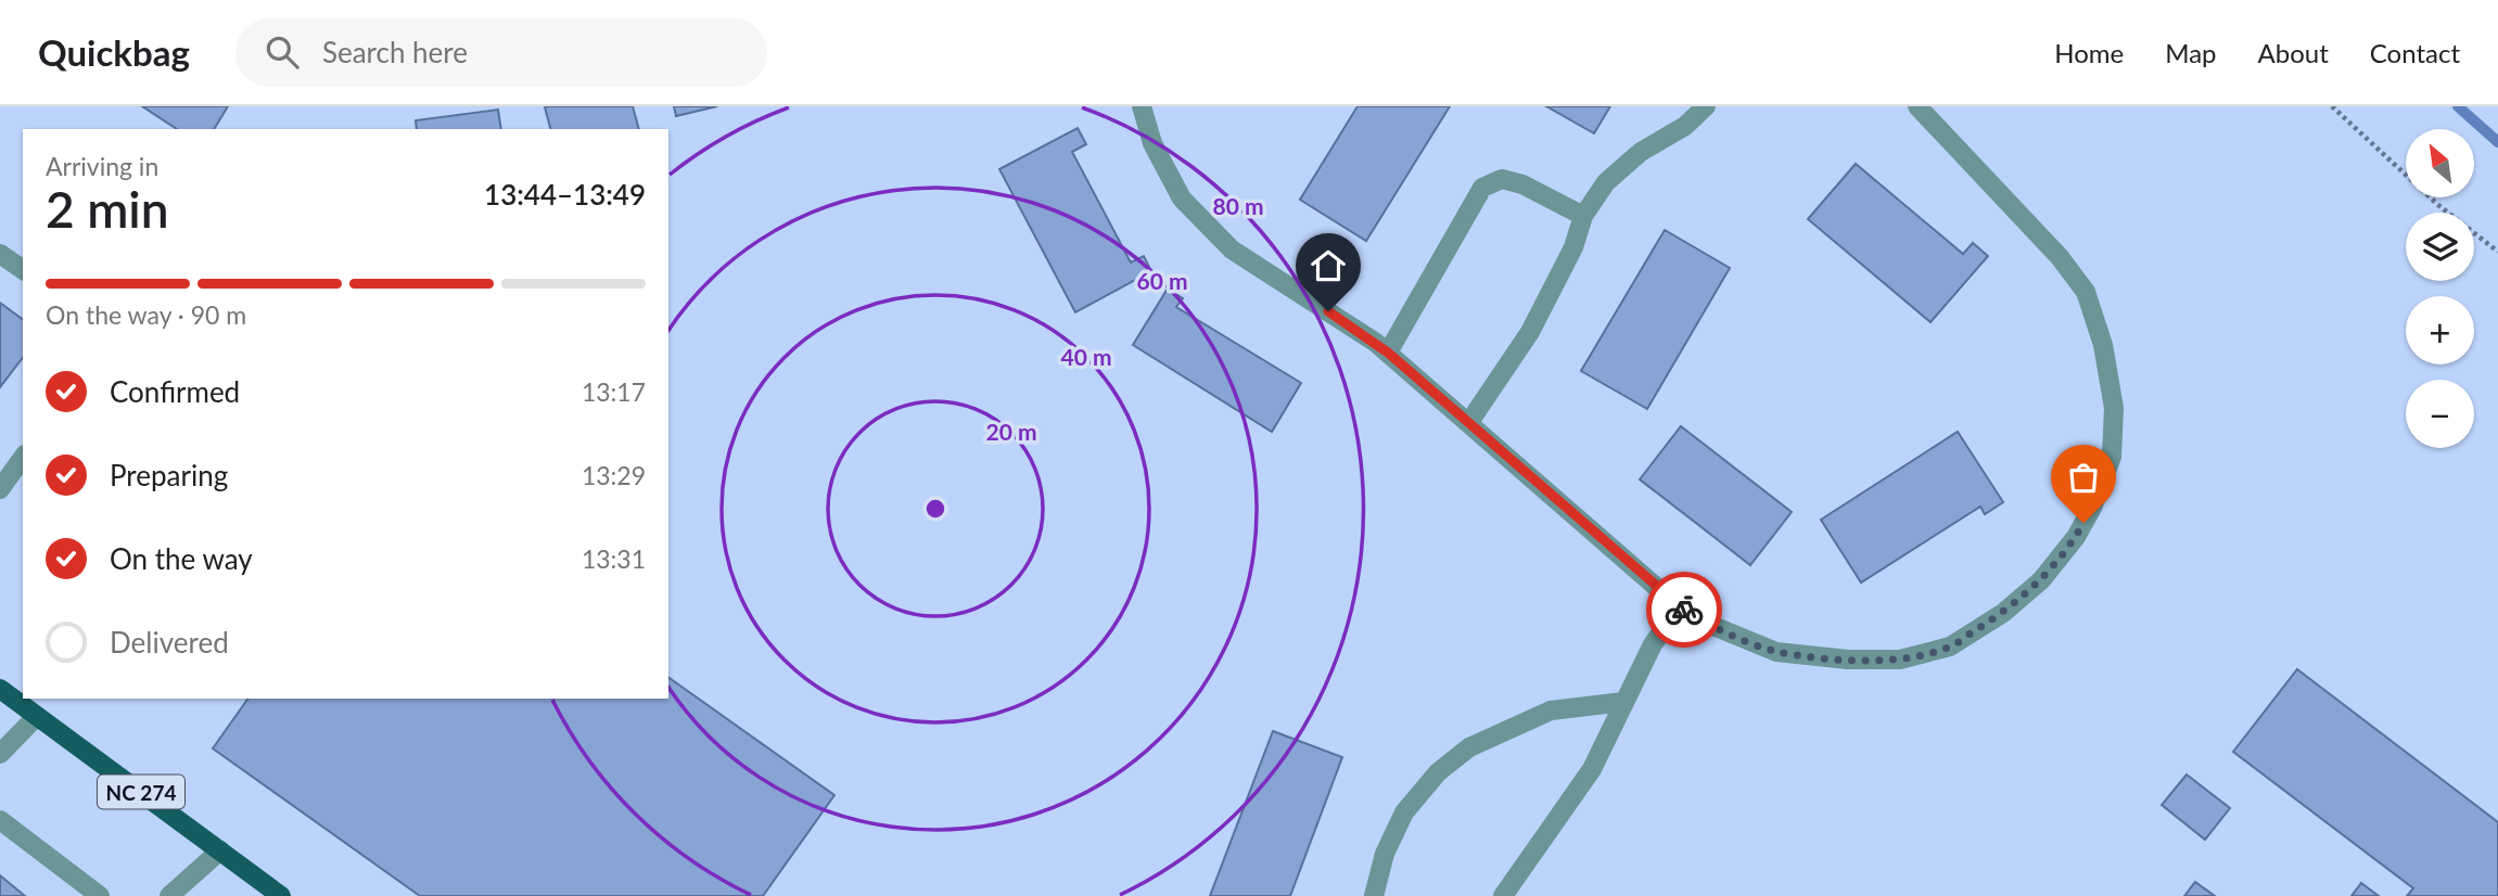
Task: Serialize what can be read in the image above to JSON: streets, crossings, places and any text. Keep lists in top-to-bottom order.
{
  "streets": {
    "main road": ["NC 274"]
  },
  "north": "top left",
  "page": {
    "header": "Quickbag",
    "search": "Search here",
    "nav": [
      "Home",
      "Map",
      "About",
      "Contact"
    ],
    "map_buttons": ["+", "−"],
    "heading": ["2 min", "Arriving in", "13:44–13:49"],
    "bar": "On the way · 90 m",
    "list": [
      ["Confirmed", "13:17"],
      ["Preparing", "13:29"],
      ["On the way", "13:31"],
      "Delivered"
    ]
  },
  "rings": [
    "80 m",
    "60 m",
    "40 m",
    "20 m"
  ]
}
